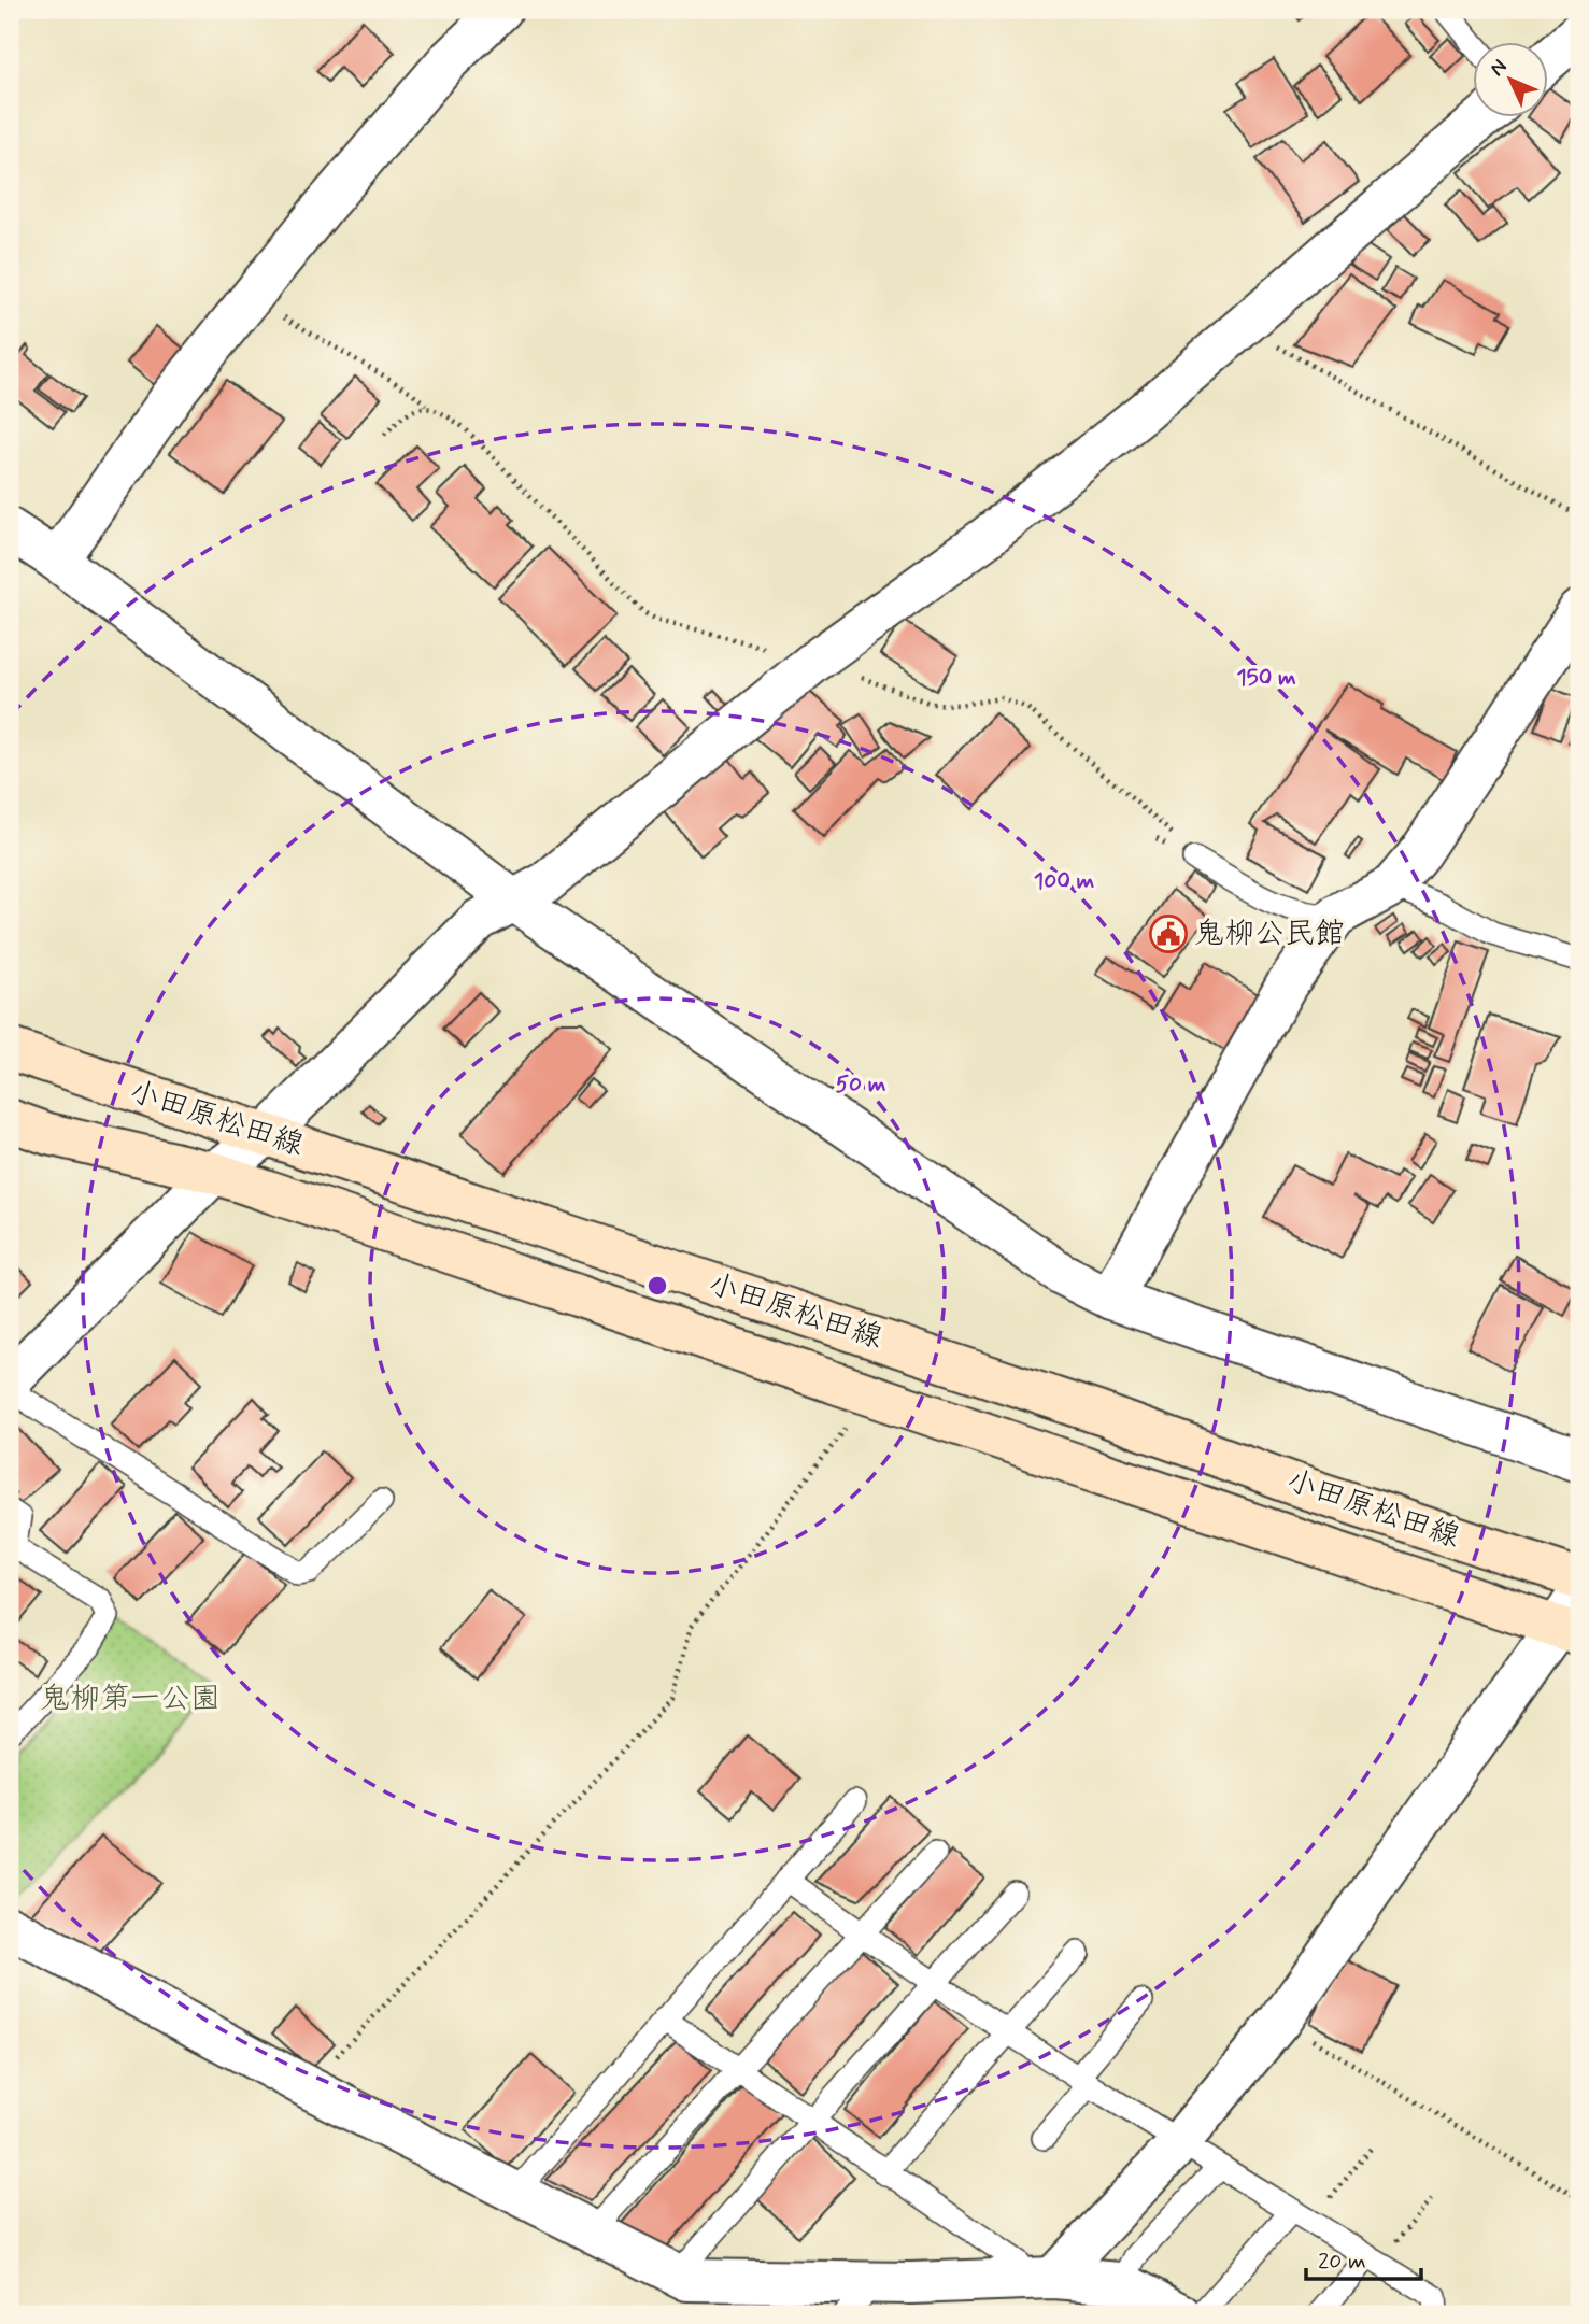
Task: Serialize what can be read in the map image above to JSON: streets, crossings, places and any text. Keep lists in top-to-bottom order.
{
  "streets": {
    "main road": ["小田原松田線"]
  },
  "parks": ["鬼柳第一公園"],
  "places": {
    "public building": ["鬼柳公民館"]
  },
  "scale_bar": "20 m",
  "north": "top left",
  "rings": ["150 m", "100 m", "50 m"]
}
